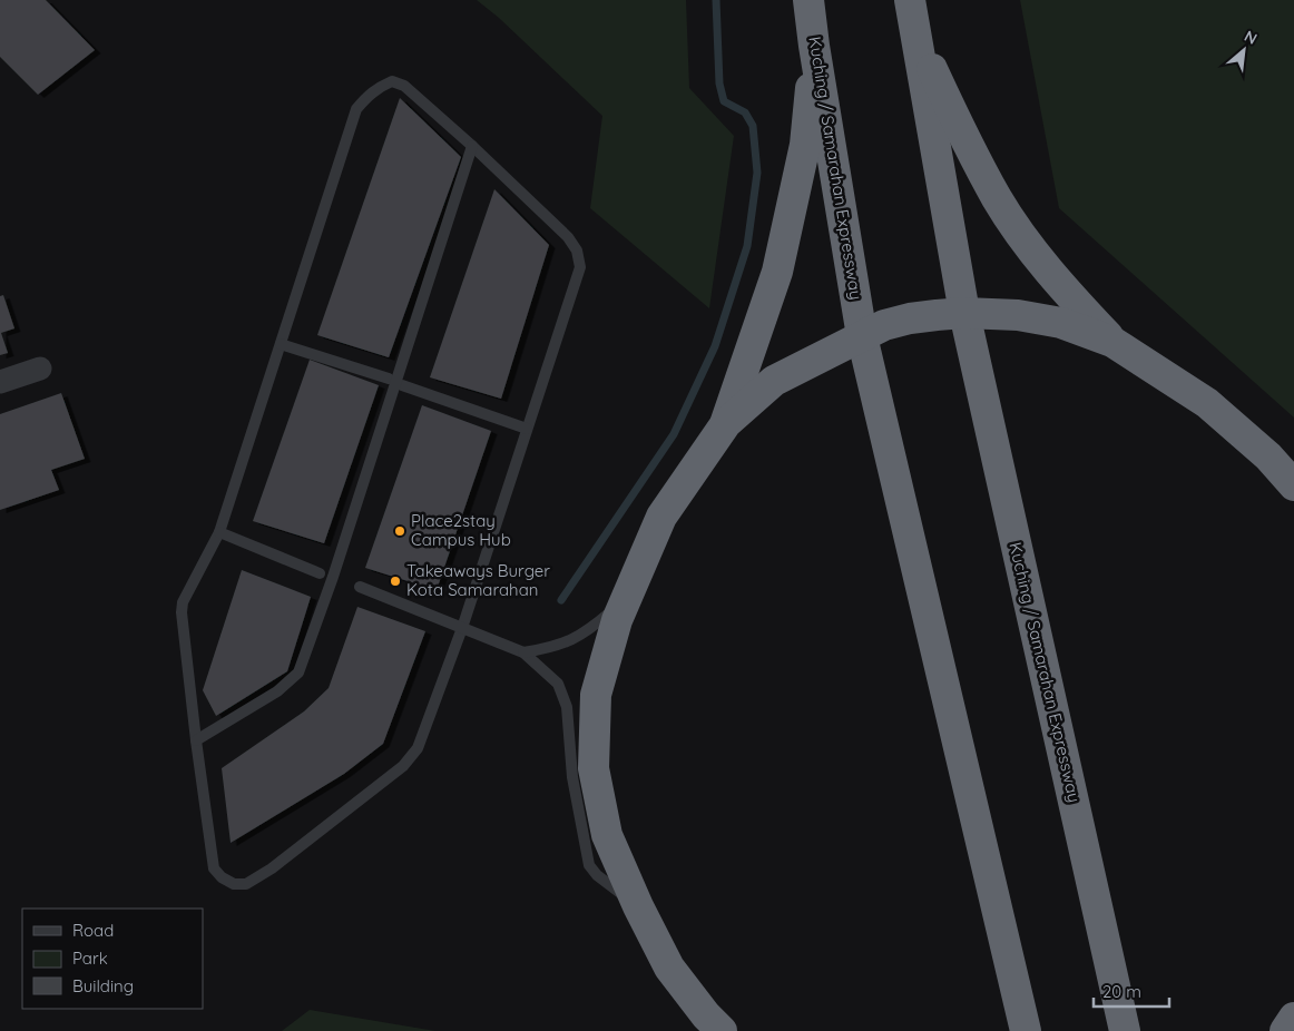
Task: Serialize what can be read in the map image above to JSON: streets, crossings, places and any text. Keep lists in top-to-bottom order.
{
  "streets": {
    "highway": ["Kuching / Samarahan Expressway"]
  },
  "places": ["Place2stay Campus Hub", "Takeaways Burger Kota Samarahan"],
  "legend": ["Road", "Park", "Building"],
  "scale_bar": "20 m",
  "north": "top right"
}
